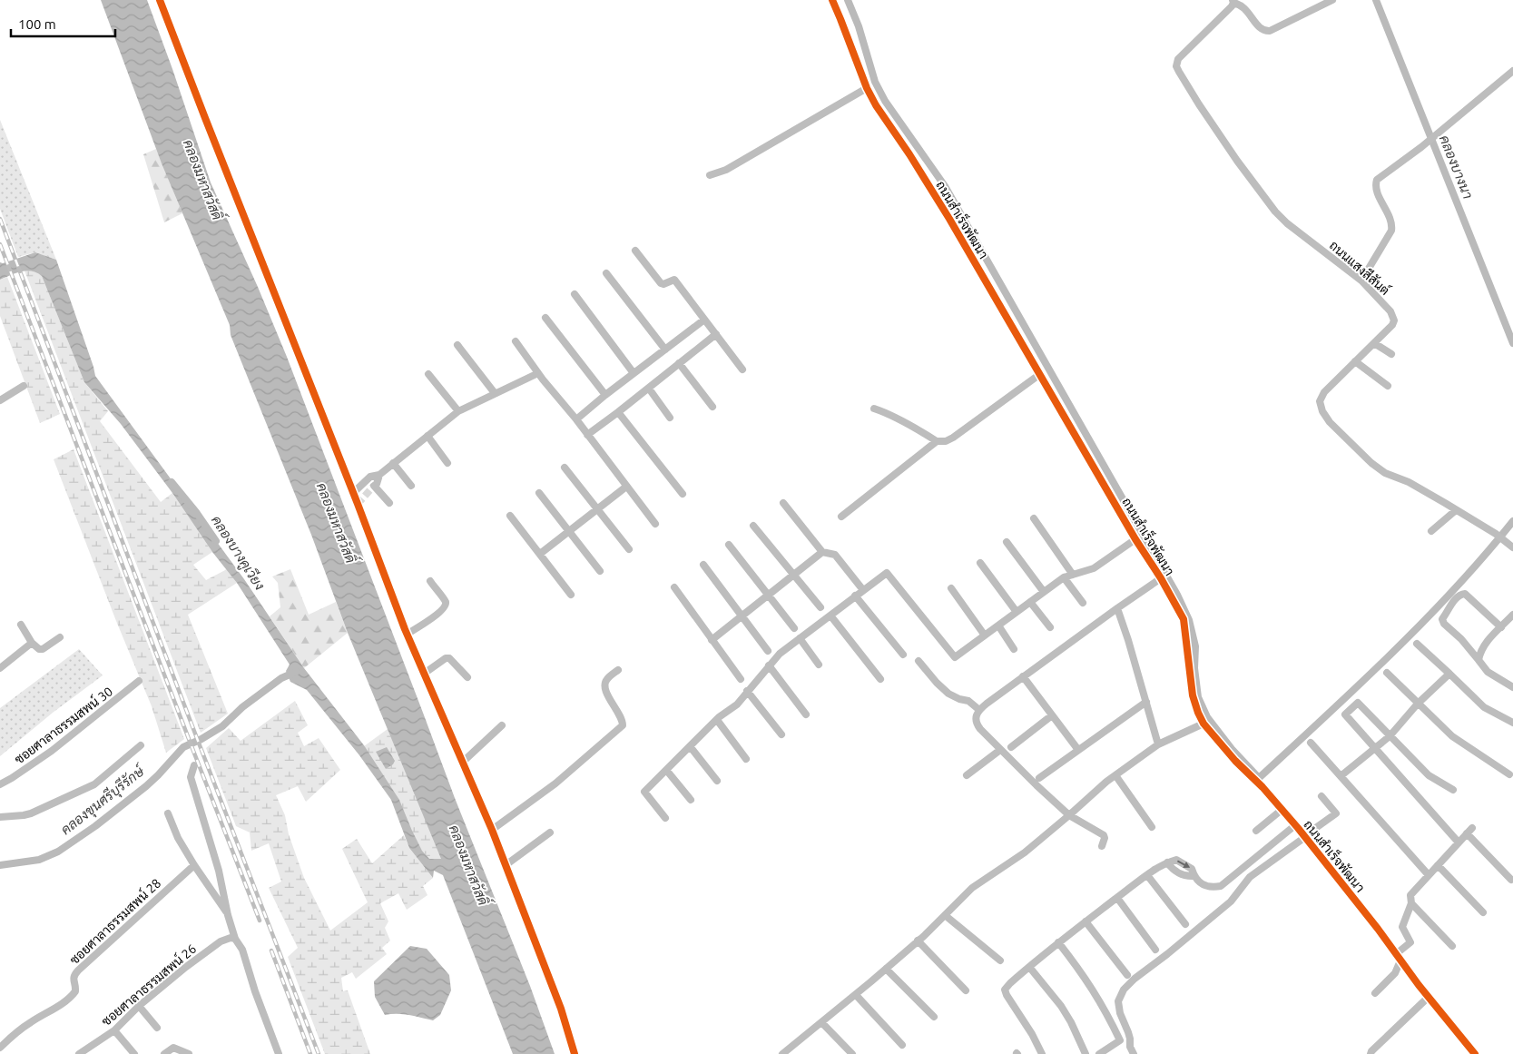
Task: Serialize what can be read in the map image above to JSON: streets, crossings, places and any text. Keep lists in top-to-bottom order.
{
  "streets": {
    "street": [
      "ถนนสำเร็จพัฒนา",
      "ถนนแสงสีสันต์",
      "ซอยศาลาธรรมสพน์ 30",
      "ซอยศาลาธรรมสพน์ 28",
      "ซอยศาลาธรรมสพน์ 26"
    ]
  },
  "water": [
    "คลองบางนา",
    "คลองมหาสวัสดิ์",
    "คลองบางคูเวียง",
    "คลองขุนศรีบุรีรักษ์"
  ],
  "scale_bar": "100 m"
}
